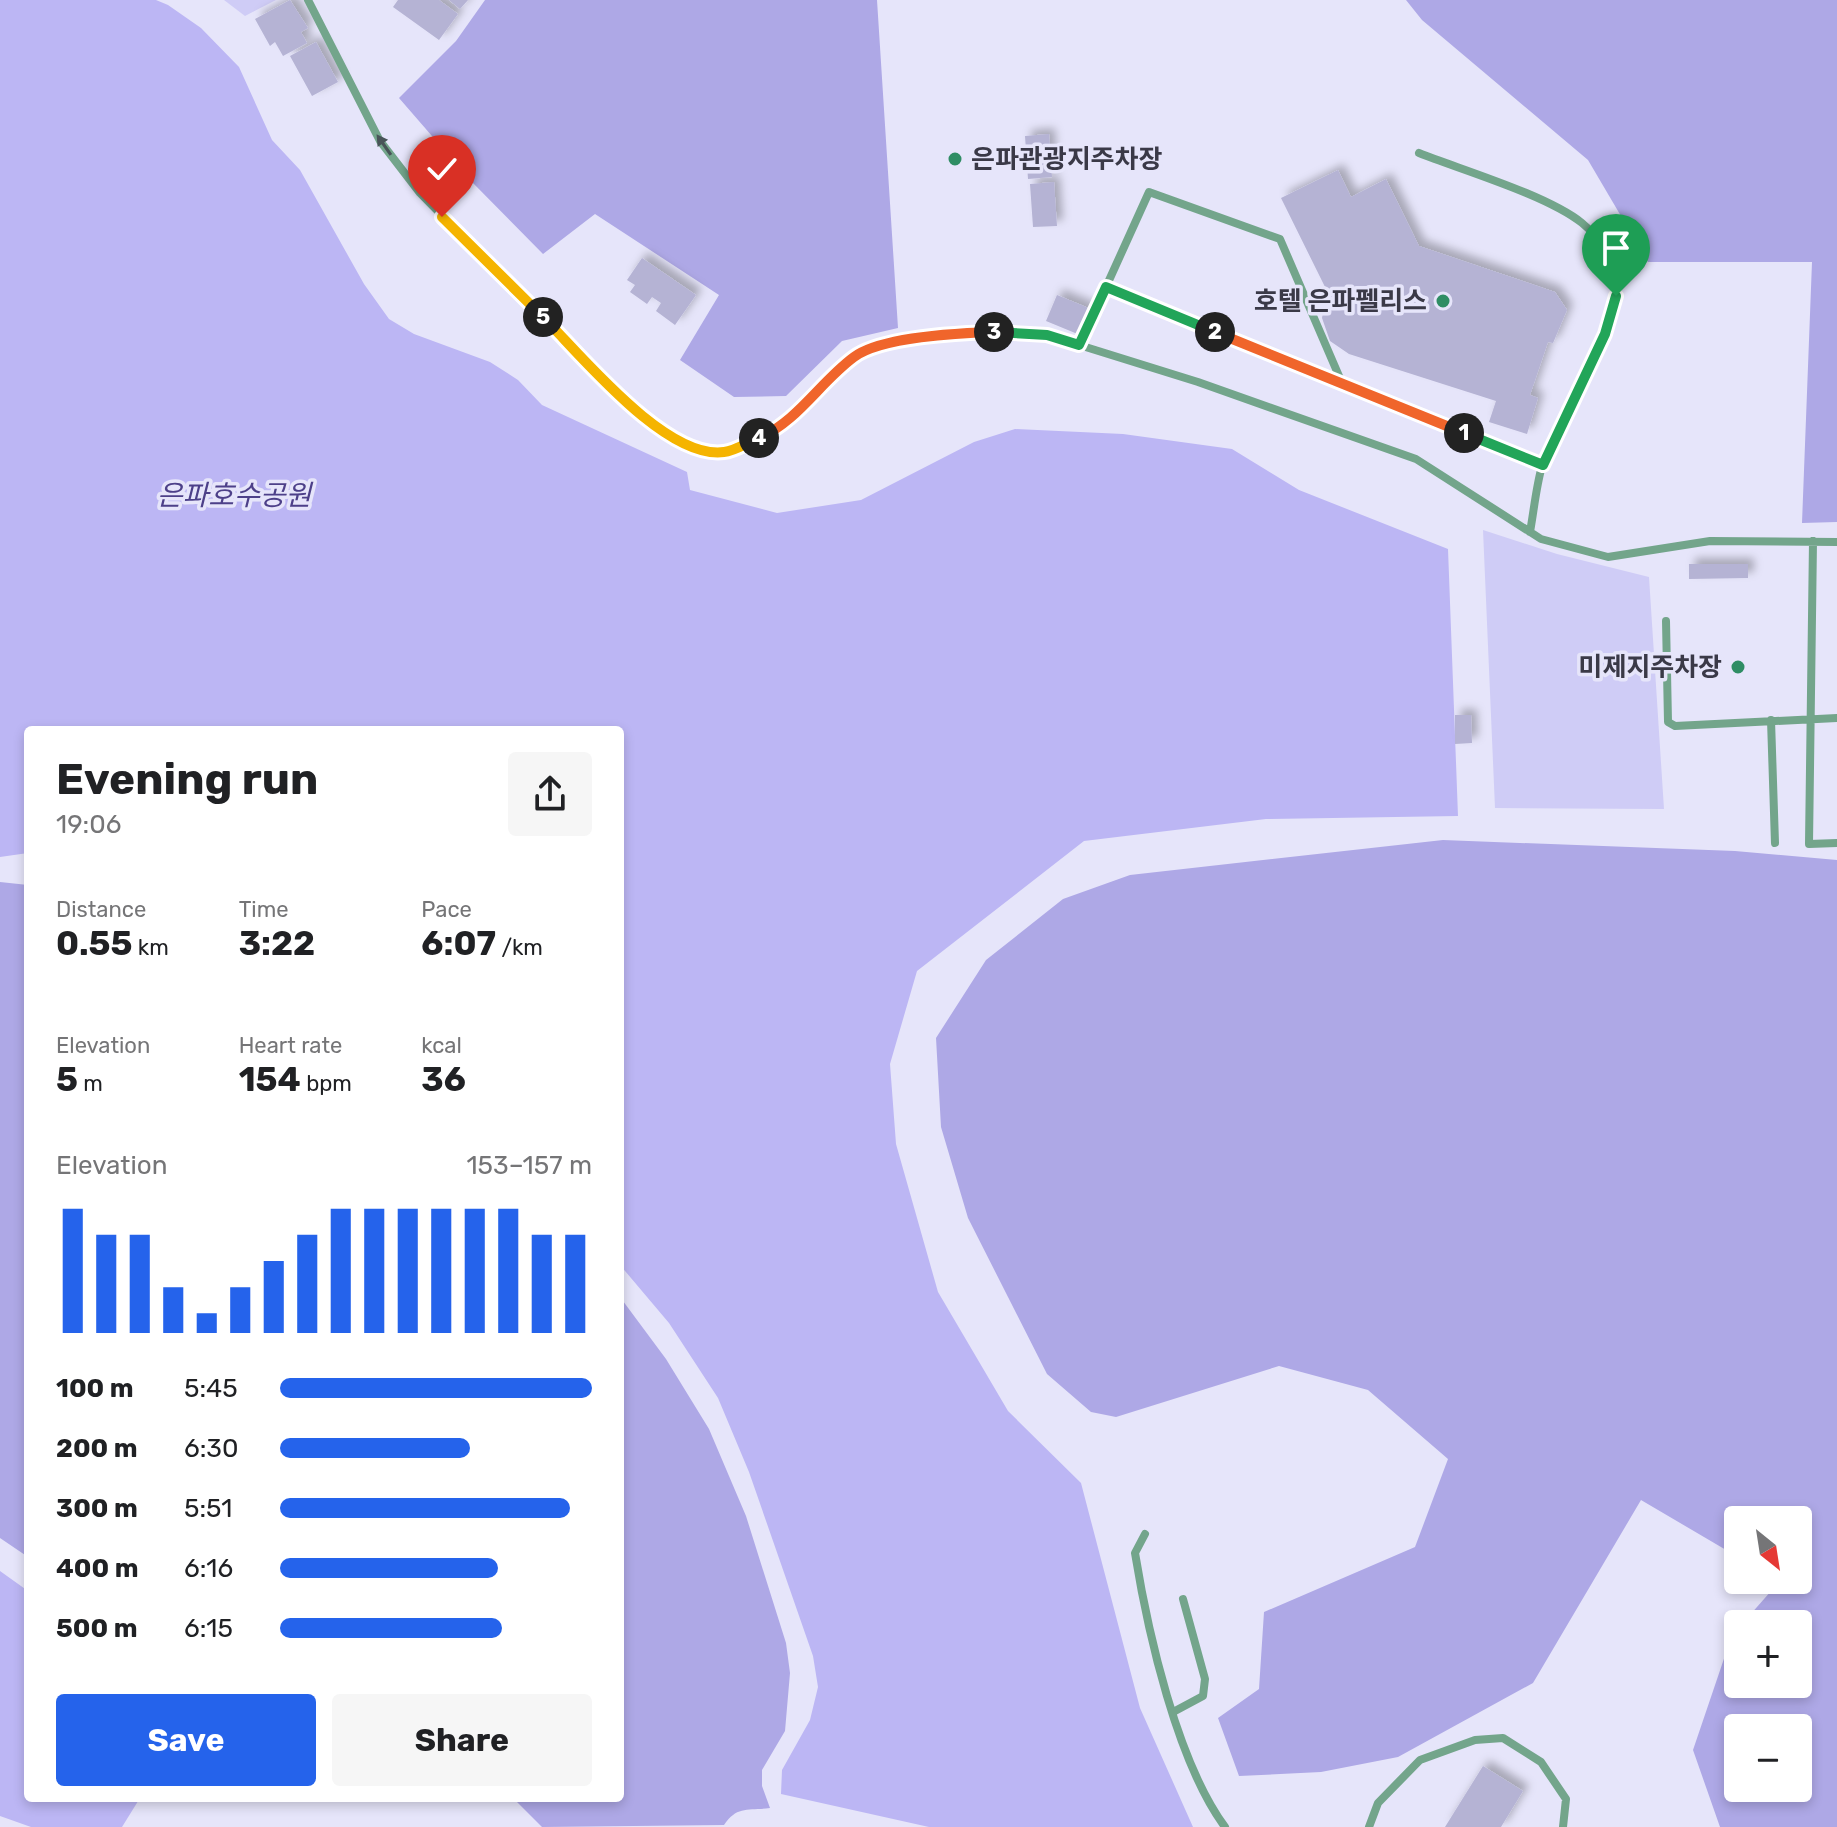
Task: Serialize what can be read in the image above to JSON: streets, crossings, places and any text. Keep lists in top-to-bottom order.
{
  "water": ["은파호수공원"],
  "places": ["은파관광지주차장", "호텔 은파펠리스", "미제지주차장"],
  "north": "bottom right",
  "page": {
    "pins": [
      "5",
      "2",
      "3",
      "1",
      "4"
    ],
    "heading": ["Evening run", "19:06"],
    "stats": [
      ["Distance", "0.55 km"],
      ["Time", "3:22"],
      ["Pace", "6:07 /km"],
      ["Elevation", "5 m"],
      ["Heart rate", "154 bpm"],
      ["kcal", "36"]
    ],
    "chart": ["Elevation", "153–157 m"],
    "list": [
      {
        "name": "100 m",
        "note": "5:45"
      },
      {
        "name": "200 m",
        "note": "6:30"
      },
      {
        "name": "300 m",
        "note": "5:51"
      },
      {
        "name": "400 m",
        "note": "6:16"
      },
      {
        "name": "500 m",
        "note": "6:15"
      }
    ],
    "map_buttons": ["+", "−"],
    "buttons": ["Save", "Share"]
  }
}
